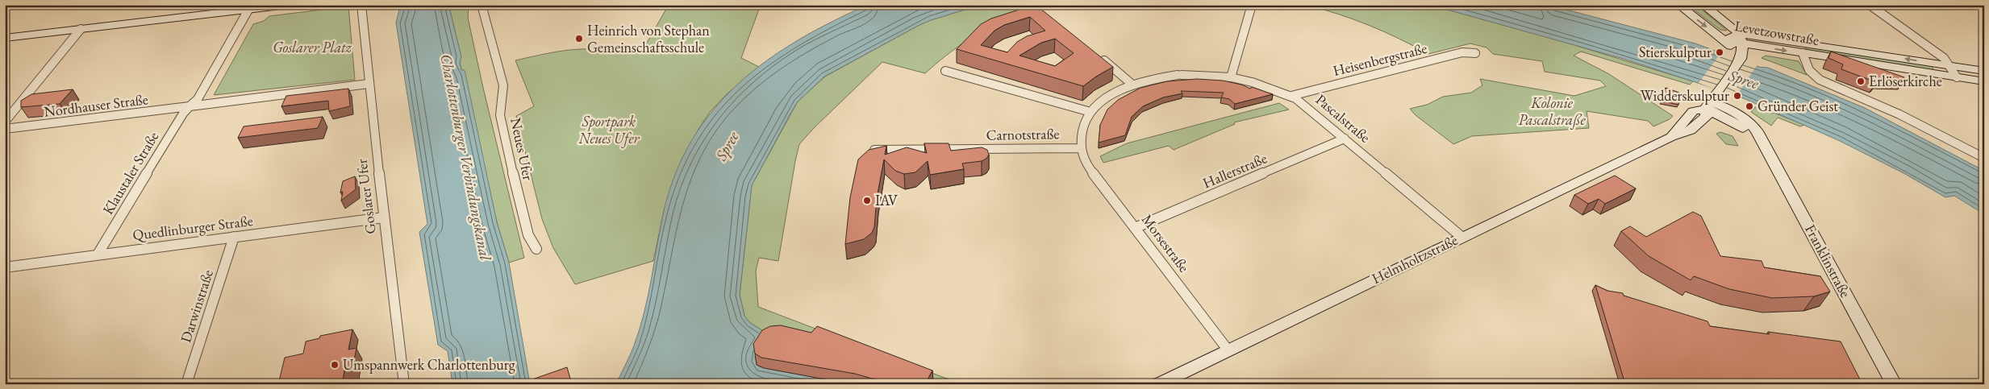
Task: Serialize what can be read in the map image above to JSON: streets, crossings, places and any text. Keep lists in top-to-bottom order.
{
  "streets": {
    "main road": ["Levetzowstraße", "Helmholtzstraße", "Franklinstraße"],
    "street": [
      "Heisenbergstraße",
      "Nordhauser Straße",
      "Pascalstraße",
      "Carnotstraße",
      "Neues Ufer",
      "Hallerstraße",
      "Klaustaler Straße",
      "Goslarer Ufer",
      "Quedlinburger Straße",
      "Morsestraße",
      "Darwinstraße"
    ]
  },
  "crossings": [
    ["Levetzowstraße", "Helmholtzstraße"],
    ["Heisenbergstraße", "Pascalstraße"],
    ["Nordhauser Straße", "Klaustaler Straße"],
    ["Pascalstraße", "Carnotstraße"],
    ["Pascalstraße", "Hallerstraße"],
    ["Pascalstraße", "Morsestraße"],
    ["Pascalstraße", "Helmholtzstraße"],
    ["Carnotstraße", "Morsestraße"],
    ["Hallerstraße", "Morsestraße"],
    ["Klaustaler Straße", "Quedlinburger Straße"],
    ["Goslarer Ufer", "Quedlinburger Straße"],
    ["Quedlinburger Straße", "Darwinstraße"],
    ["Morsestraße", "Helmholtzstraße"],
    ["Helmholtzstraße", "Franklinstraße"]
  ],
  "water": ["Spree", "Charlottenburger Verbindungskanal"],
  "parks": ["Goslarer Platz", "Kolonie Pascalstraße", "Sportpark Neues Ufer"],
  "places": [
    "Heinrich von Stephan Gemeinschaftsschule",
    "Stierskulptur",
    "Erlöserkirche",
    "Widderskulptur",
    "Gründer Geist",
    "IAV",
    "Umspannwerk Charlottenburg"
  ]
}
